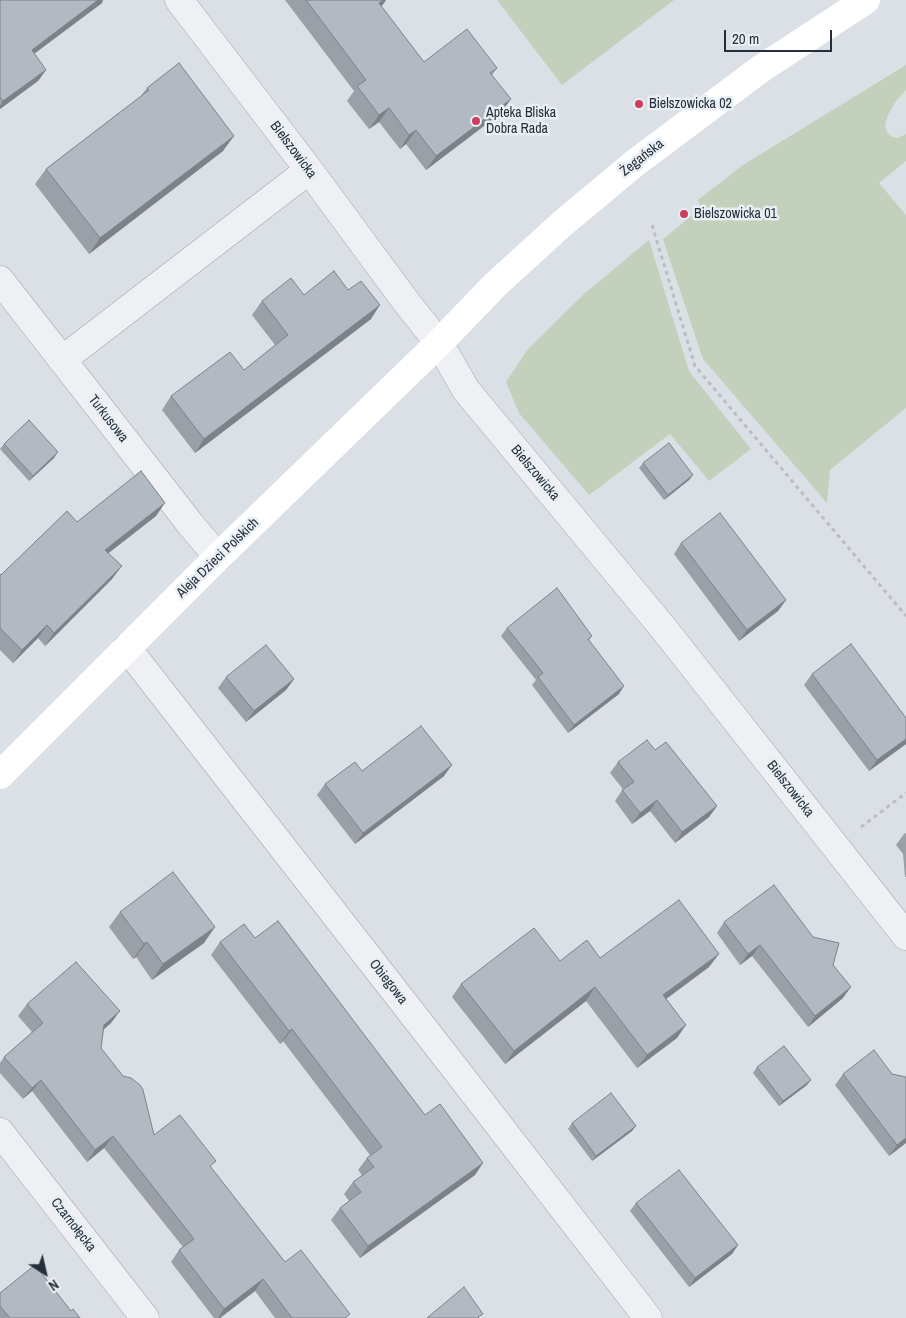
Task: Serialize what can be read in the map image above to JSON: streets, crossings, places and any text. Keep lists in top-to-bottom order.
{
  "streets": {
    "street": [
      "Bielszowicka",
      "Żegańska",
      "Turkusowa",
      "Aleja Dzieci Polskich",
      "Obiegowa",
      "Czarnołęcka"
    ]
  },
  "crossings": [
    ["Bielszowicka", "Żegańska"],
    ["Bielszowicka", "Aleja Dzieci Polskich"],
    ["Żegańska", "Aleja Dzieci Polskich"],
    ["Turkusowa", "Aleja Dzieci Polskich"],
    ["Aleja Dzieci Polskich", "Obiegowa"]
  ],
  "places": ["Bielszowicka 02", "Apteka Bliska Dobra Rada", "Bielszowicka 01"],
  "scale_bar": "20 m",
  "north": "bottom right"
}
